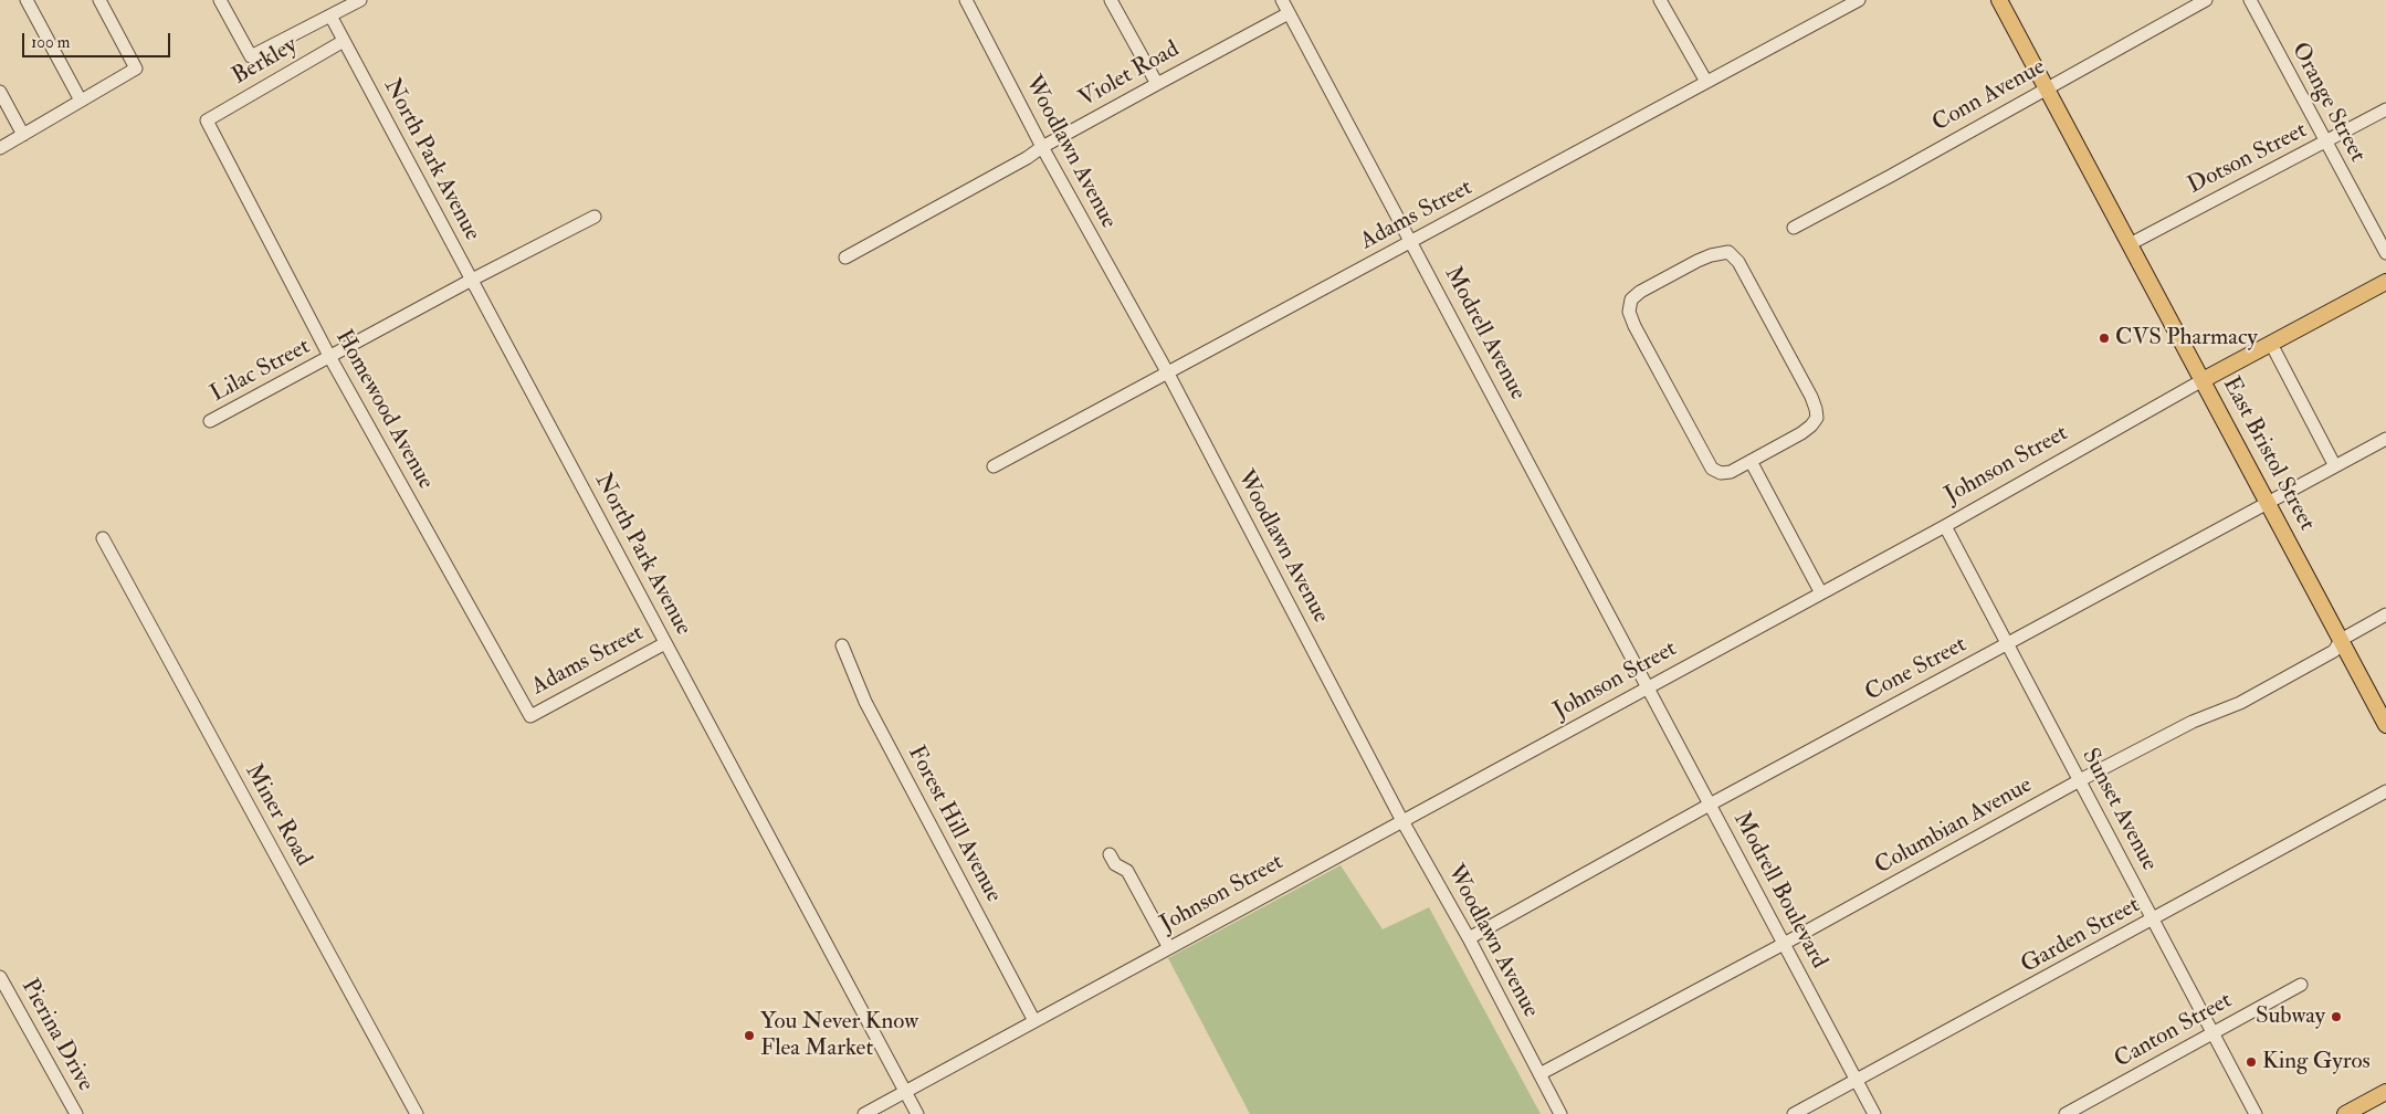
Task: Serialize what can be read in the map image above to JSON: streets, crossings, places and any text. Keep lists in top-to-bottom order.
{
  "streets": {
    "main road": ["East Bristol Street", "Johnson Street"],
    "street": [
      "Berkley",
      "Violet Road",
      "Conn Avenue",
      "Orange Street",
      "Woodlawn Avenue",
      "Dotson Street",
      "North Park Avenue",
      "Adams Street",
      "Modrell Avenue",
      "Lilac Street",
      "Homewood Avenue",
      "Cone Street",
      "Sunset Avenue",
      "Miner Road",
      "Forest Hill Avenue",
      "Columbian Avenue",
      "Modrell Boulevard",
      "Garden Street",
      "Canton Street",
      "Pierina Drive"
    ]
  },
  "crossings": [
    ["Berkley", "North Park Avenue"],
    ["Berkley", "Homewood Avenue"],
    ["Violet Road", "Woodlawn Avenue"],
    ["Violet Road", "Modrell Avenue"],
    ["Conn Avenue", "East Bristol Street"],
    ["Orange Street", "Dotson Street"],
    ["Woodlawn Avenue", "Adams Street"],
    ["Woodlawn Avenue", "Johnson Street"],
    ["Woodlawn Avenue", "Cone Street"],
    ["Woodlawn Avenue", "Columbian Avenue"],
    ["Dotson Street", "East Bristol Street"],
    ["North Park Avenue", "Adams Street"],
    ["North Park Avenue", "Lilac Street"],
    ["North Park Avenue", "Johnson Street"],
    ["Adams Street", "Modrell Avenue"],
    ["Adams Street", "Homewood Avenue"],
    ["Modrell Avenue", "Johnson Street"],
    ["Modrell Avenue", "Modrell Boulevard"],
    ["Lilac Street", "Homewood Avenue"],
    ["East Bristol Street", "Johnson Street"],
    ["East Bristol Street", "Cone Street"],
    ["East Bristol Street", "Columbian Avenue"],
    ["Johnson Street", "Sunset Avenue"],
    ["Johnson Street", "Forest Hill Avenue"],
    ["Johnson Street", "Modrell Boulevard"],
    ["Cone Street", "Sunset Avenue"],
    ["Cone Street", "Modrell Boulevard"],
    ["Sunset Avenue", "Columbian Avenue"],
    ["Sunset Avenue", "Garden Street"],
    ["Sunset Avenue", "Canton Street"],
    ["Columbian Avenue", "Modrell Boulevard"],
    ["Modrell Boulevard", "Garden Street"]
  ],
  "places": [
    "CVS Pharmacy",
    "Subway",
    "You Never Know Flea Market",
    "King Gyros"
  ],
  "scale_bar": "100 m"
}
